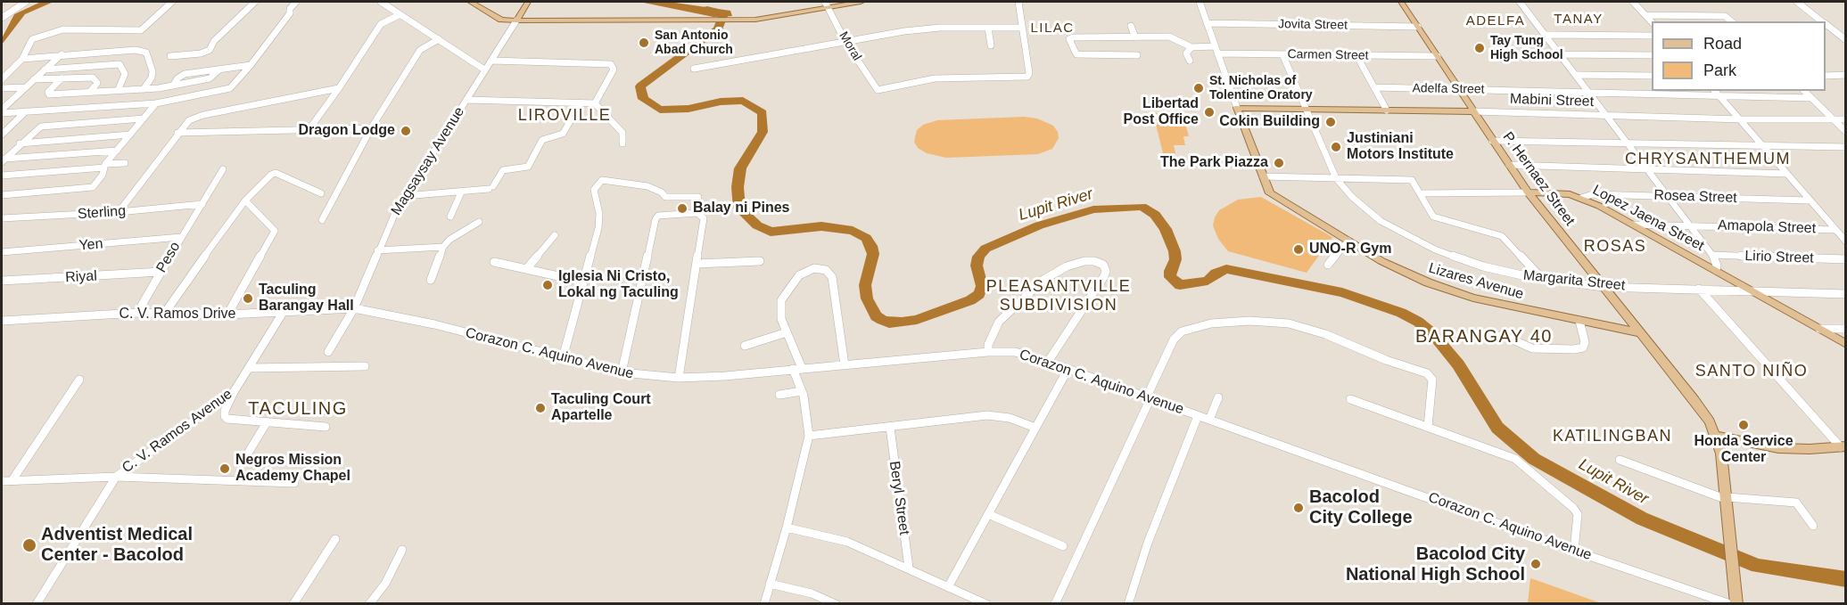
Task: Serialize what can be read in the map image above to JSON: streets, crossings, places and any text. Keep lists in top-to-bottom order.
{
  "streets": {
    "main road": [
      "Mabini Street",
      "P. Hernaez Street",
      "Lopez Jaena Street",
      "Lizares Avenue"
    ],
    "street": [
      "Jovita Street",
      "Moral",
      "Carmen Street",
      "Adelfa Street",
      "Magsaysay Avenue",
      "Rosea Street",
      "Sterling",
      "Amapola Street",
      "Yen",
      "Peso",
      "Lirio Street",
      "Riyal",
      "Margarita Street",
      "C. V. Ramos Drive",
      "Corazon C. Aquino Avenue",
      "C. V. Ramos Avenue",
      "Beryl Street"
    ]
  },
  "crossings": [
    ["Jovita Street", "P. Hernaez Street"],
    ["Carmen Street", "P. Hernaez Street"],
    ["Carmen Street", "Margarita Street"],
    ["Adelfa Street", "P. Hernaez Street"],
    ["Mabini Street", "P. Hernaez Street"],
    ["Mabini Street", "Margarita Street"],
    ["Magsaysay Avenue", "C. V. Ramos Drive"],
    ["Magsaysay Avenue", "Corazon C. Aquino Avenue"],
    ["P. Hernaez Street", "Lopez Jaena Street"],
    ["P. Hernaez Street", "Margarita Street"],
    ["P. Hernaez Street", "Lizares Avenue"],
    ["Rosea Street", "Lopez Jaena Street"],
    ["Sterling", "Peso"],
    ["Lopez Jaena Street", "Amapola Street"],
    ["Lopez Jaena Street", "Margarita Street"],
    ["Yen", "Peso"],
    ["Peso", "Riyal"],
    ["Peso", "C. V. Ramos Drive"],
    ["C. V. Ramos Drive", "Corazon C. Aquino Avenue"],
    ["C. V. Ramos Drive", "C. V. Ramos Avenue"]
  ],
  "districts": [
    "TANAY",
    "ADELFA",
    "LILAC",
    "LIROVILLE",
    "CHRYSANTHEMUM",
    "ROSAS",
    "PLEASANTVILLE SUBDIVISION",
    "BARANGAY 40",
    "SANTO NIÑO",
    "TACULING",
    "KATILINGBAN"
  ],
  "water": ["Lupit River"],
  "places": [
    "San Antonio Abad Church",
    "Tay Tung High School",
    "St. Nicholas of Tolentine Oratory",
    "Libertad Post Office",
    "Cokin Building",
    "Dragon Lodge",
    "Justiniani Motors Institute",
    "The Park Piazza",
    "Balay ni Pines",
    "UNO-R Gym",
    "Iglesia Ni Cristo, Lokal ng Taculing",
    "Taculing Barangay Hall",
    "Taculing Court Apartelle",
    "Honda Service Center",
    "Negros Mission Academy Chapel",
    "Bacolod City College",
    "Adventist Medical Center - Bacolod",
    "Bacolod City National High School"
  ],
  "legend": ["Road", "Park"]
}
